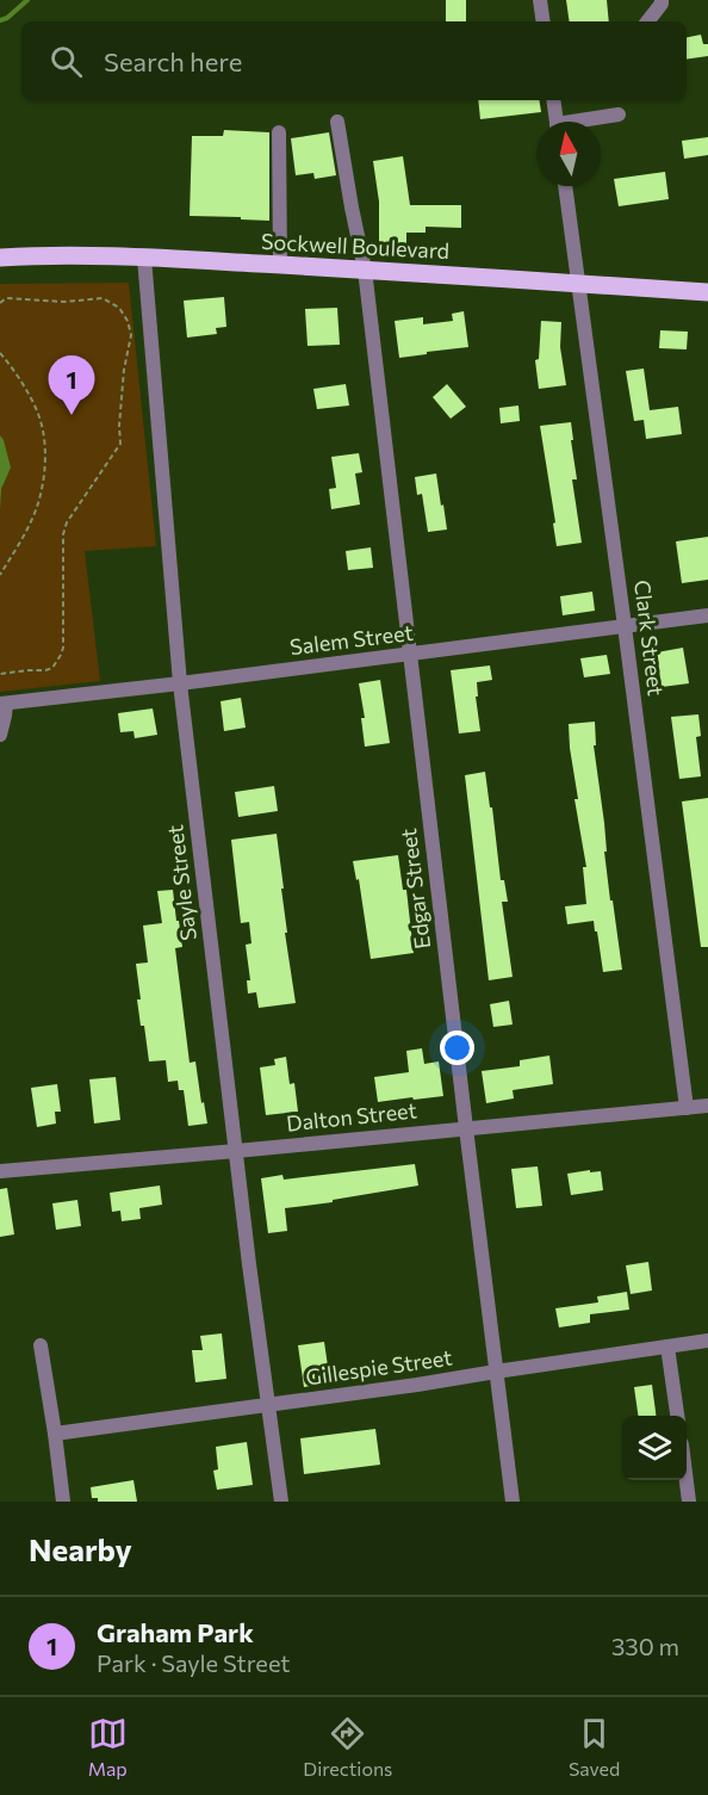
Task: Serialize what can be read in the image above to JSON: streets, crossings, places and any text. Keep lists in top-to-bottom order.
{
  "streets": {
    "main road": ["Sockwell Boulevard"],
    "street": [
      "Clark Street",
      "Salem Street",
      "Sayle Street",
      "Edgar Street",
      "Dalton Street",
      "Gillespie Street"
    ]
  },
  "crossings": [
    ["Sockwell Boulevard", "Clark Street"],
    ["Sockwell Boulevard", "Sayle Street"],
    ["Sockwell Boulevard", "Edgar Street"],
    ["Clark Street", "Salem Street"],
    ["Clark Street", "Dalton Street"],
    ["Salem Street", "Sayle Street"],
    ["Salem Street", "Edgar Street"],
    ["Sayle Street", "Dalton Street"],
    ["Sayle Street", "Gillespie Street"],
    ["Edgar Street", "Dalton Street"],
    ["Edgar Street", "Gillespie Street"]
  ],
  "north": "top",
  "page": {
    "search": "Search here",
    "pins": "1",
    "heading": "Nearby",
    "list": [
      {
        "mark": "1",
        "name": "Graham Park",
        "note": "Park · Sayle Street",
        "value": "330 m"
      }
    ],
    "nav": ["Map", "Directions", "Saved"]
  }
}
